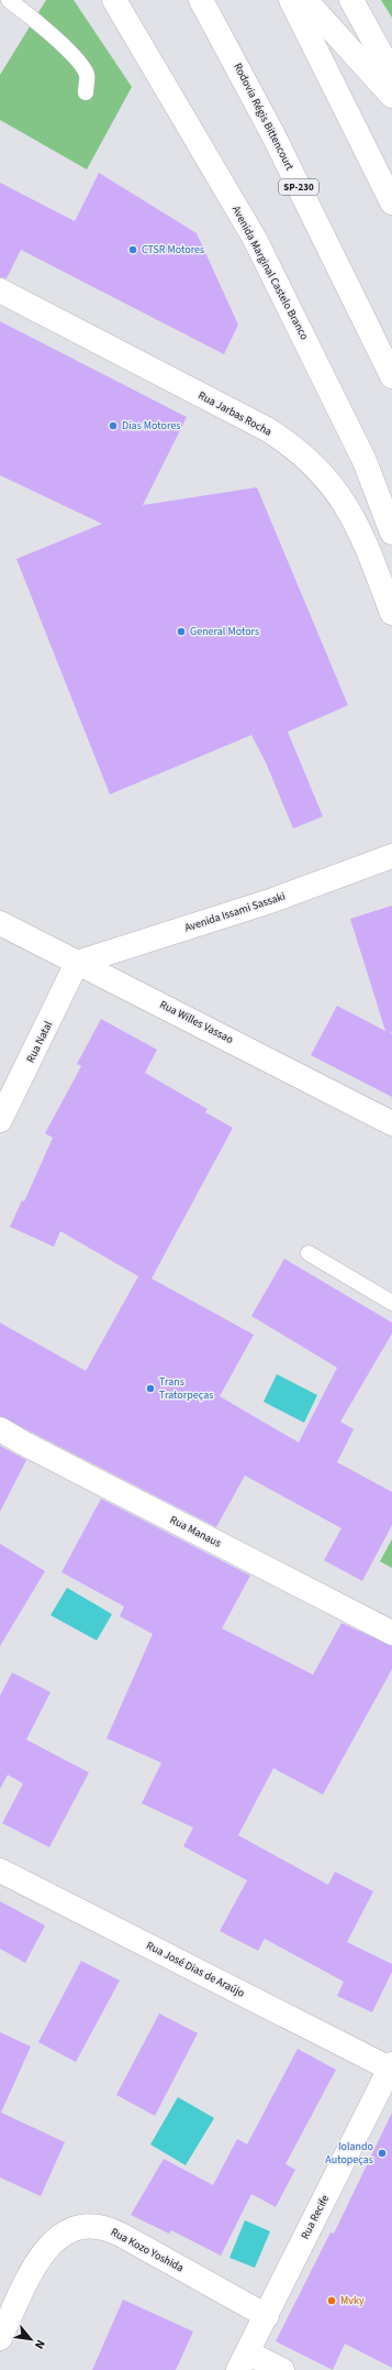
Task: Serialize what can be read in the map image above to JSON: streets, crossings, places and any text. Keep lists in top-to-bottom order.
{
  "streets": {
    "main road": [
      "Rodovia Régis Bittencourt",
      "SP-230",
      "Avenida Marginal Castelo Branco",
      "Rua Jarbas Rocha",
      "Avenida Issami Sassaki",
      "Rua Willes Vassao",
      "Rua Natal",
      "Rua Manaus",
      "Rua José Dias de Araújo",
      "Rua Recife",
      "Rua Kozo Yoshida"
    ]
  },
  "crossings": [
    ["Avenida Issami Sassaki", "Rua Willes Vassao"],
    ["Avenida Issami Sassaki", "Rua Natal"],
    ["Rua Willes Vassao", "Rua Natal"],
    ["Rua José Dias de Araújo", "Rua Recife"],
    ["Rua Recife", "Rua Kozo Yoshida"]
  ],
  "places": [
    "CTSR Motores",
    "Dias Motores",
    "General Motors",
    "Trans Tratorpeças",
    "Iolando Autopeças",
    "Mvky"
  ],
  "north": "bottom right"
}
